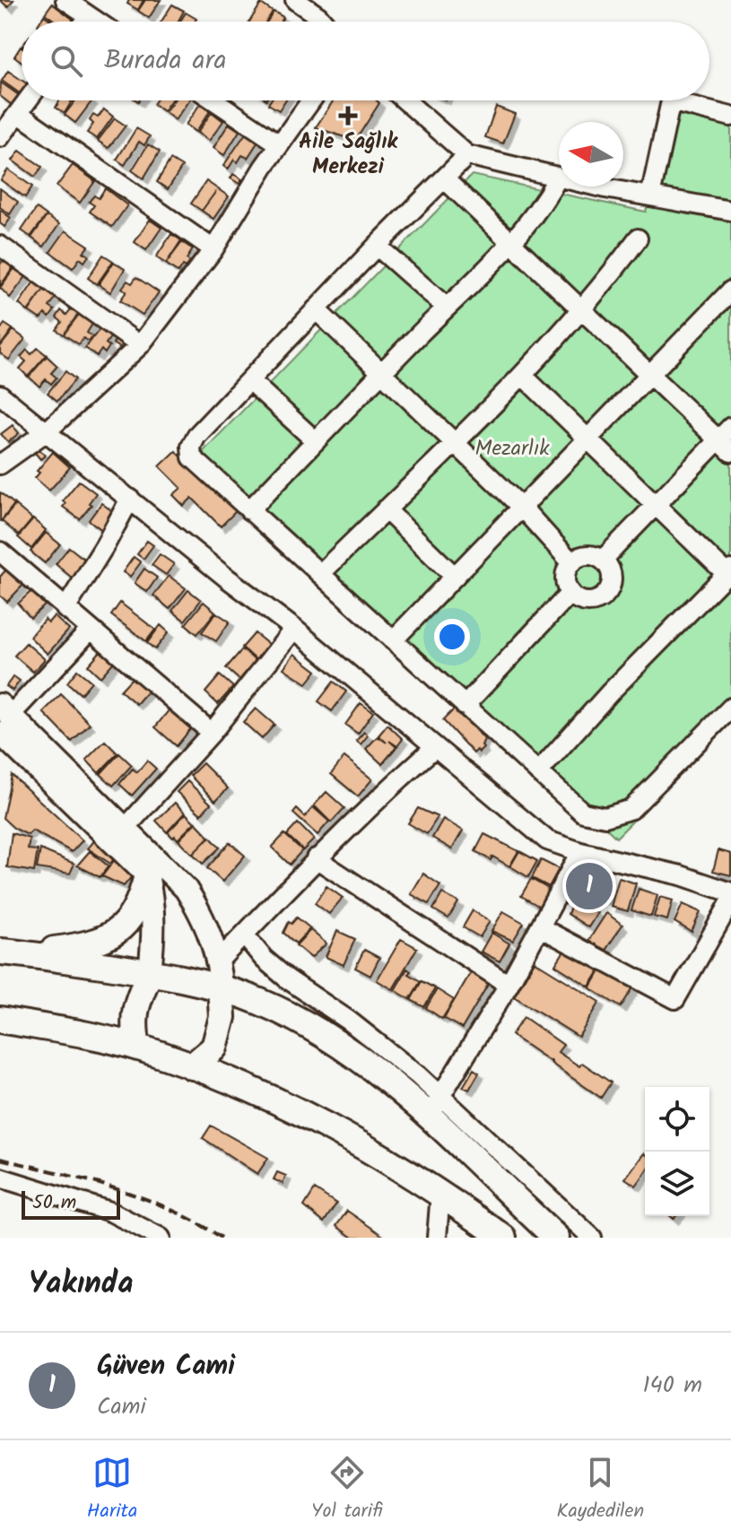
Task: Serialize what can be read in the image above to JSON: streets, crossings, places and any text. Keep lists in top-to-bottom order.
{
  "parks": ["Mezarlık"],
  "places": {
    "health": ["Aile Sağlık Merkezi"]
  },
  "scale_bar": "50 m",
  "north": "left",
  "page": {
    "search": "Burada ara",
    "pins": "1",
    "scale": "50 m",
    "heading": "Yakında",
    "list": [
      {
        "mark": "1",
        "name": "Güven Cami",
        "note": "Cami",
        "value": "140 m"
      }
    ],
    "nav": ["Harita", "Yol tarifi", "Kaydedilen"]
  }
}
